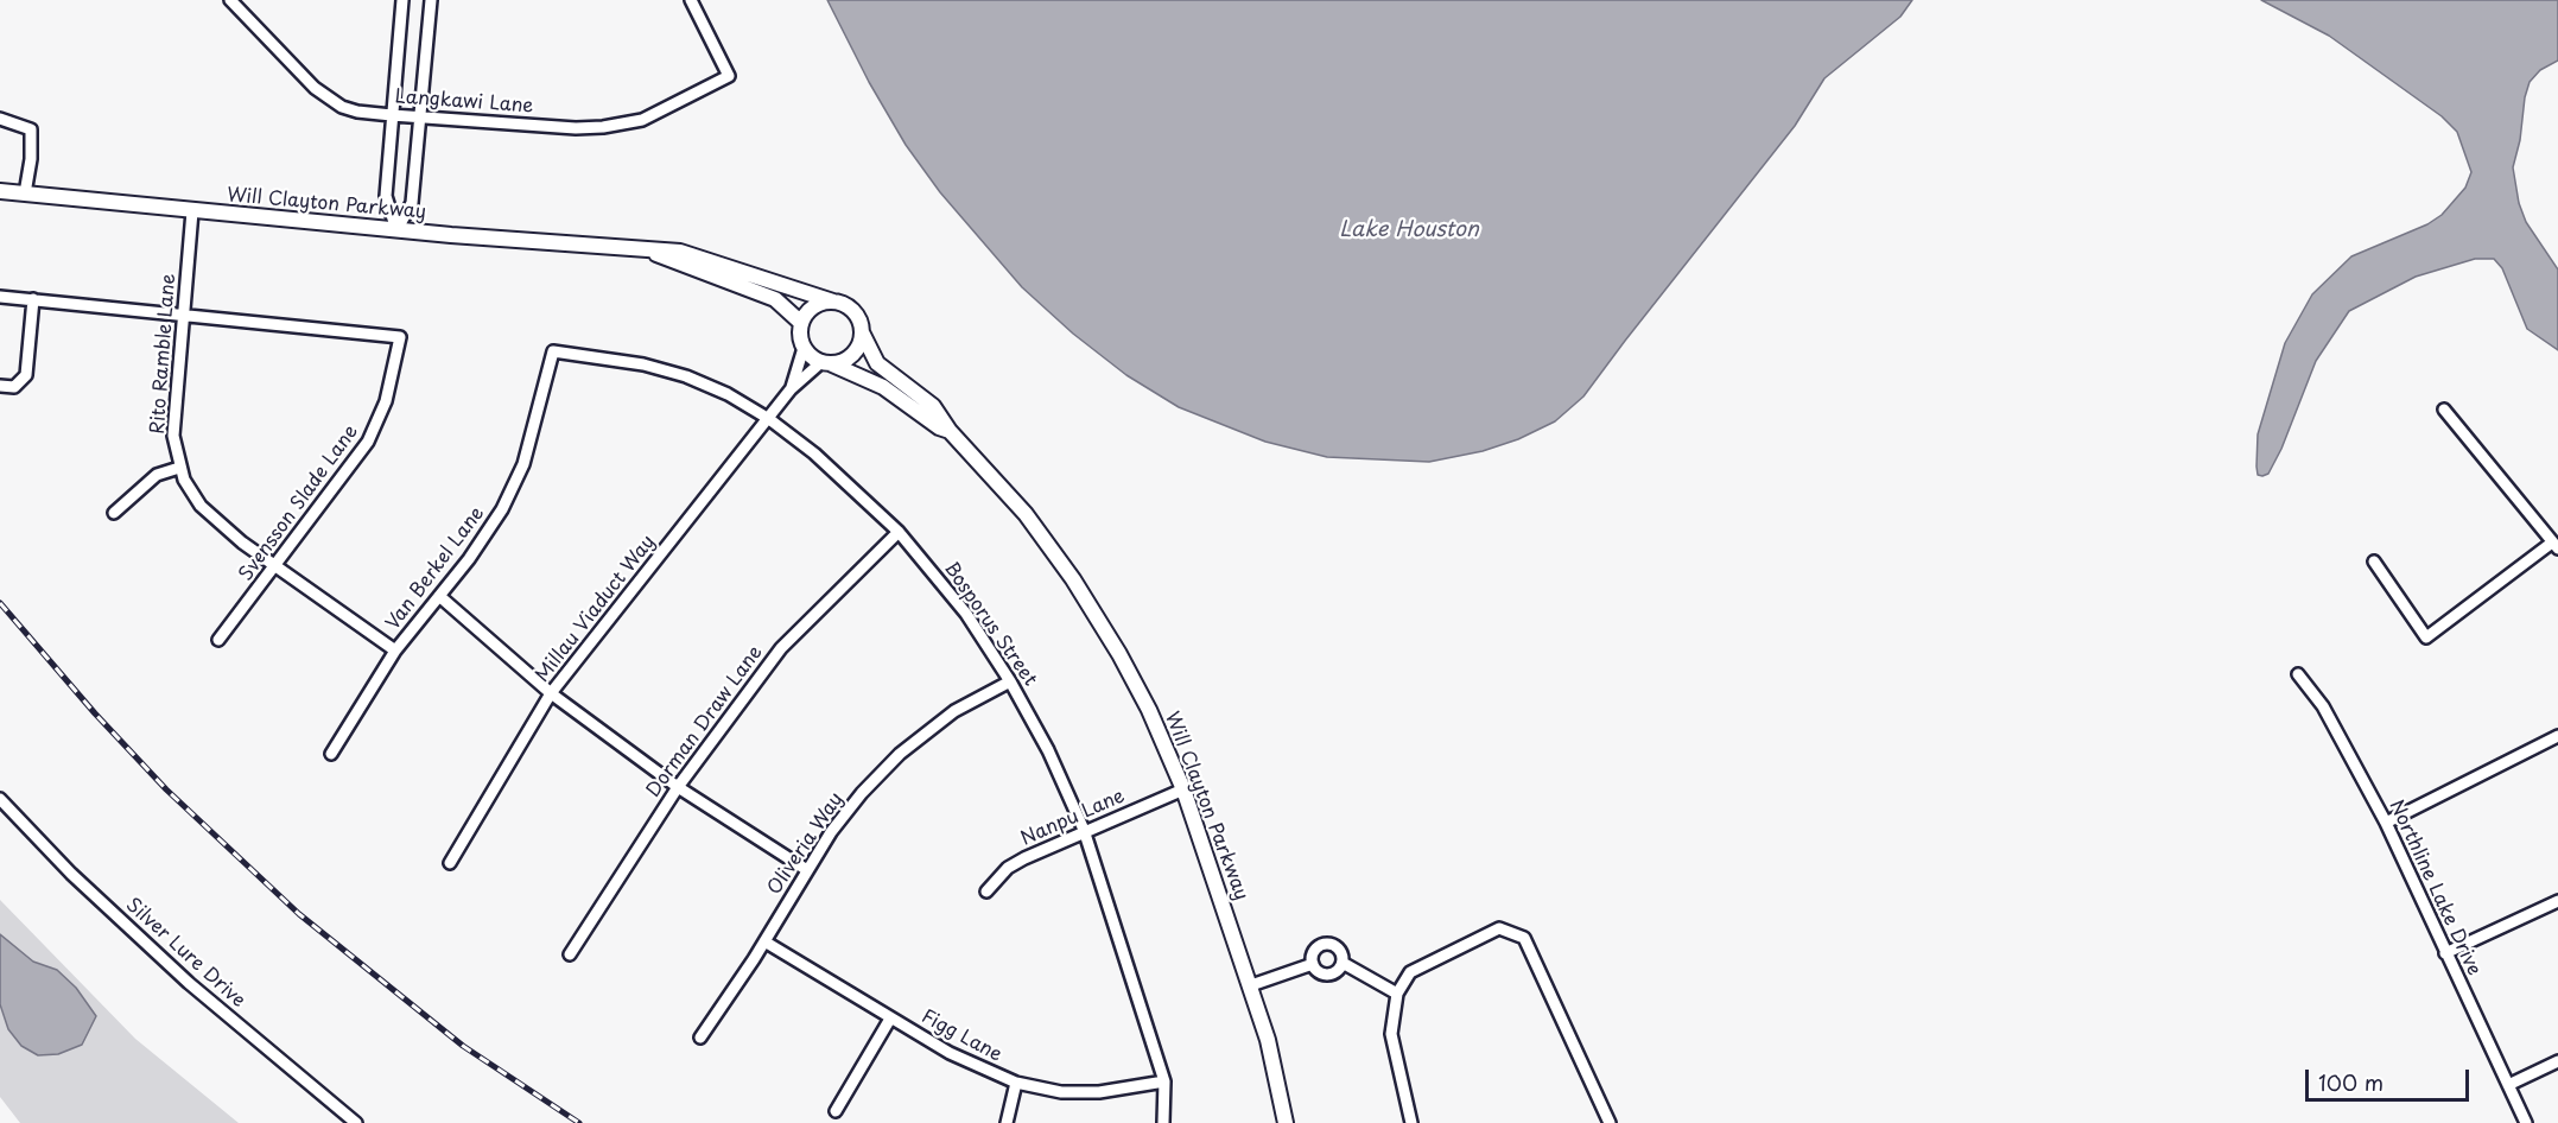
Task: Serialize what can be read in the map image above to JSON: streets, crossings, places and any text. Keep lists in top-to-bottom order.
{
  "streets": {
    "street": [
      "Langkawi Lane",
      "Will Clayton Parkway",
      "Rito Ramble Lane",
      "Svensson Slade Lane",
      "Van Berkel Lane",
      "Millau Viaduct Way",
      "Bosporus Street",
      "Dorman Draw Lane",
      "Nanpu Lane",
      "Oliveria Way",
      "Northline Lake Drive",
      "Silver Lure Drive",
      "Figg Lane"
    ]
  },
  "crossings": [
    ["Will Clayton Parkway", "Rito Ramble Lane"],
    ["Will Clayton Parkway", "Millau Viaduct Way"],
    ["Will Clayton Parkway", "Nanpu Lane"],
    ["Rito Ramble Lane", "Svensson Slade Lane"],
    ["Rito Ramble Lane", "Van Berkel Lane"],
    ["Van Berkel Lane", "Bosporus Street"],
    ["Millau Viaduct Way", "Bosporus Street"],
    ["Bosporus Street", "Dorman Draw Lane"],
    ["Bosporus Street", "Nanpu Lane"],
    ["Bosporus Street", "Oliveria Way"],
    ["Bosporus Street", "Figg Lane"],
    ["Oliveria Way", "Figg Lane"]
  ],
  "water": ["Lake Houston"],
  "scale_bar": "100 m"
}
